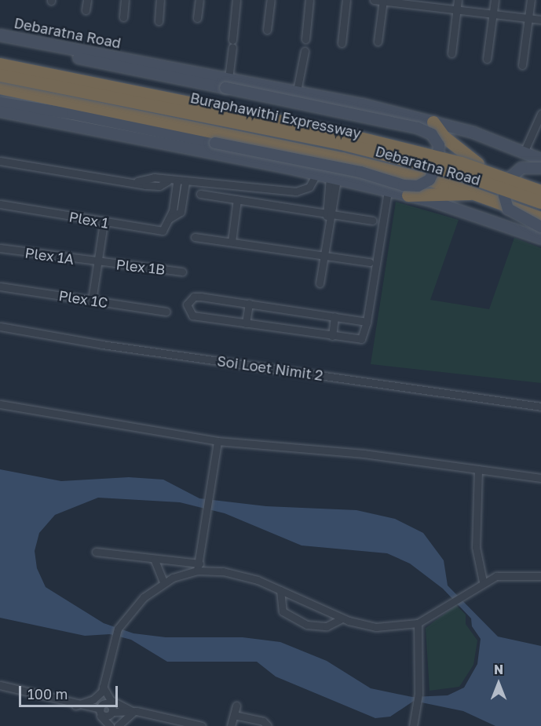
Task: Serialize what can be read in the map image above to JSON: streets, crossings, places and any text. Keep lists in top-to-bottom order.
{
  "streets": {
    "highway": ["Debaratna Road", "Buraphawithi Expressway"],
    "street": [
      "Plex 1",
      "Plex 1A",
      "Plex 1B",
      "Plex 1C",
      "Soi Loet Nimit 2"
    ]
  },
  "crossings": [
    ["Plex 1A", "Plex 1B"]
  ],
  "scale_bar": "100 m",
  "north": "top"
}
